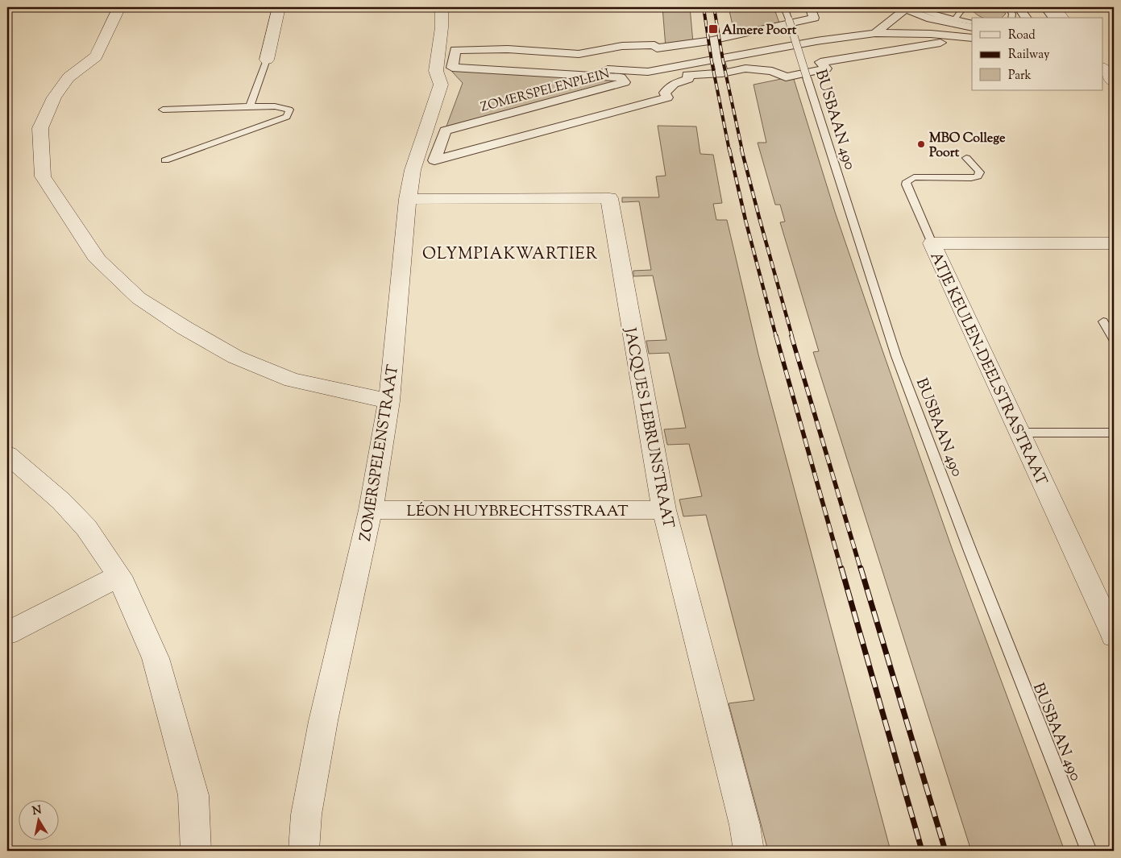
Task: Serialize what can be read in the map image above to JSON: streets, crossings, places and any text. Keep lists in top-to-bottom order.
{
  "streets": {
    "street": [
      "ZOMERSPELENPLEIN",
      "ATJE KEULEN-DEELSTRASTRAAT",
      "JACQUES LEBRUNSTRAAT",
      "ZOMERSPELENSTRAAT",
      "LÉON HUYBRECHTSSTRAAT"
    ],
    "lane": ["BUSBAAN 490"]
  },
  "crossings": [
    ["ZOMERSPELENPLEIN", "ZOMERSPELENSTRAAT"],
    ["JACQUES LEBRUNSTRAAT", "ZOMERSPELENSTRAAT"],
    ["JACQUES LEBRUNSTRAAT", "LÉON HUYBRECHTSSTRAAT"],
    ["ZOMERSPELENSTRAAT", "LÉON HUYBRECHTSSTRAAT"]
  ],
  "districts": ["OLYMPIAKWARTIER"],
  "places": {
    "transit": ["Almere Poort"],
    "other": ["MBO College Poort"]
  },
  "legend": ["Road", "Railway", "Park"],
  "north": "top"
}
